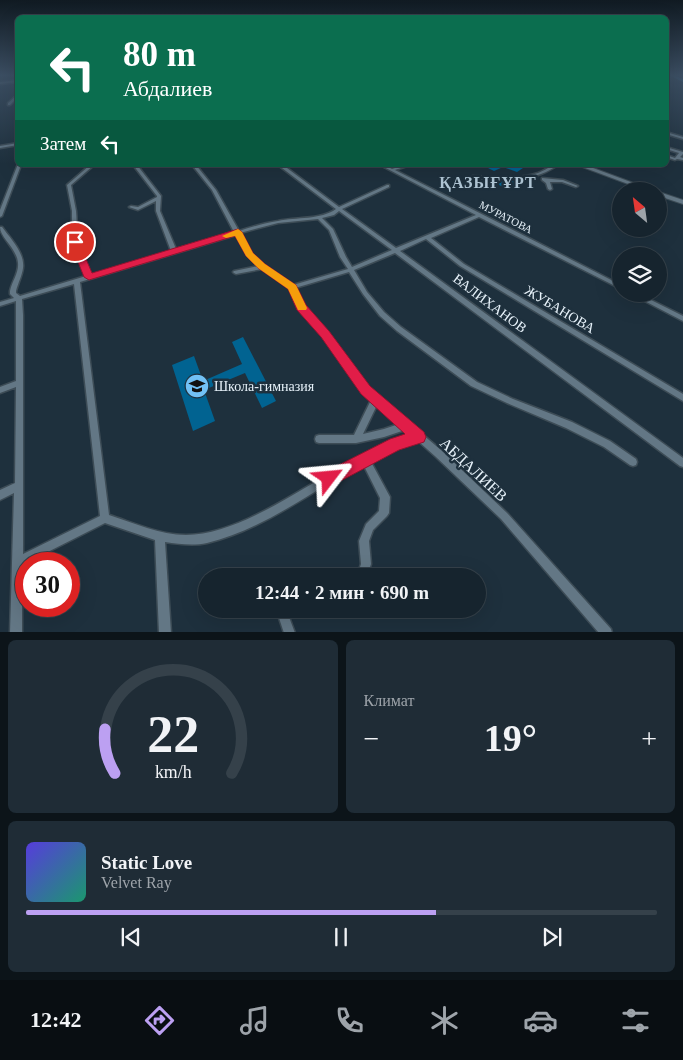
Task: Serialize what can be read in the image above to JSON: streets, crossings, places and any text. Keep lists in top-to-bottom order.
{
  "streets": {
    "street": [
      "МУРАТОВА",
      "ВАЛИХАНОВ",
      "ЖУБАНОВА",
      "АБДАЛИЕВ"
    ]
  },
  "districts": ["ҚАЗЫҒҰРТ"],
  "places": {
    "school or university": ["Школа-гимназия"]
  },
  "north": "top left",
  "page": {
    "turn": ["80 m", "Абдалиев"],
    "then": "Затем",
    "limit": "30",
    "trip": "12:44 · 2 мин · 690 m",
    "tile": "Климат",
    "heat": ["−", "19°", "+"],
    "song": ["Static Love", "Velvet Ray"],
    "tabs": "12:42",
    "gauge": ["22", "km/h"]
  }
}
